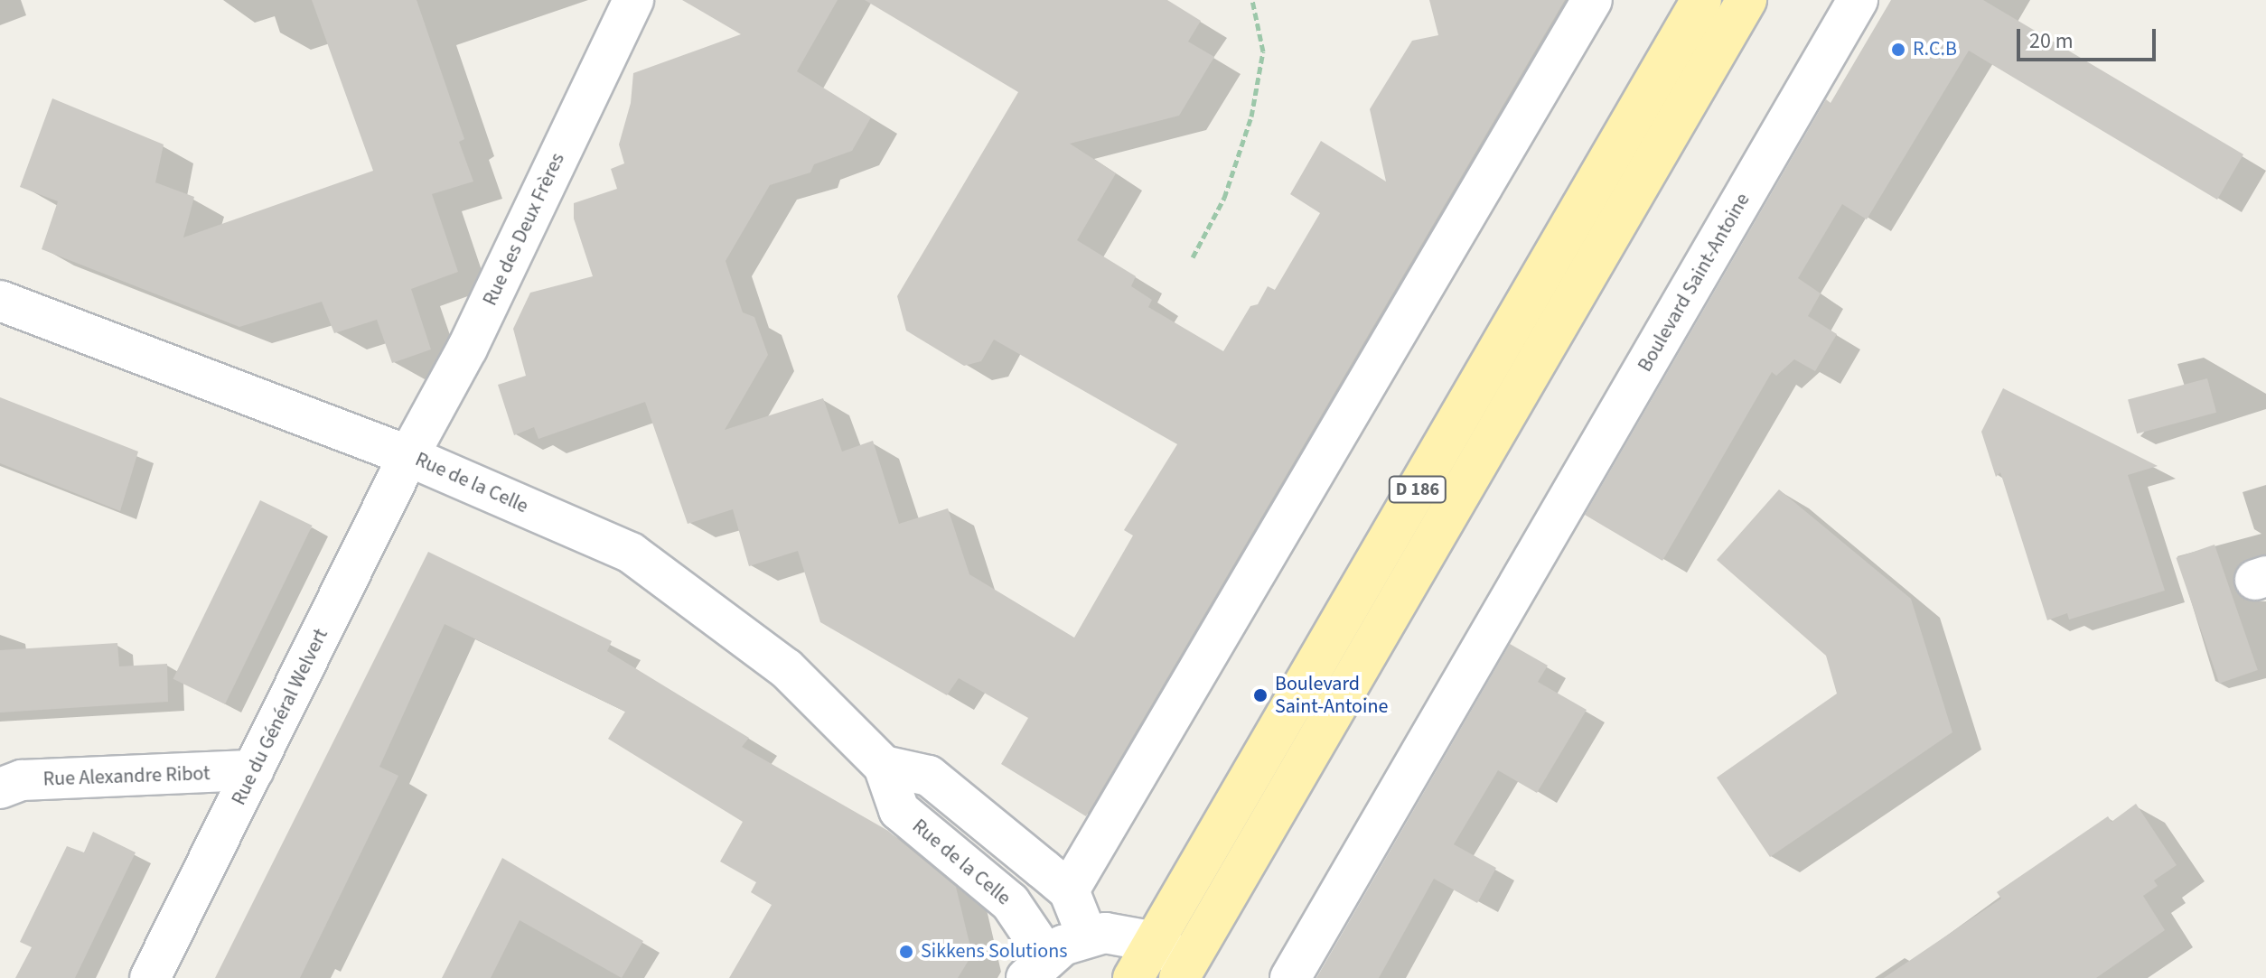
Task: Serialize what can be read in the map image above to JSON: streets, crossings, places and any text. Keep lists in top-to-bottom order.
{
  "streets": {
    "main road": ["D 186"],
    "street": [
      "Rue des Deux Frères",
      "Boulevard Saint-Antoine",
      "Rue de la Celle",
      "Rue du Général Welvert",
      "Rue Alexandre Ribot"
    ]
  },
  "crossings": [
    ["Rue des Deux Frères", "Rue de la Celle"],
    ["Rue des Deux Frères", "Rue du Général Welvert"],
    ["Rue de la Celle", "Rue du Général Welvert"],
    ["Rue du Général Welvert", "Rue Alexandre Ribot"]
  ],
  "places": ["R.C.B", "Boulevard Saint-Antoine", "Sikkens Solutions"],
  "scale_bar": "20 m"
}
